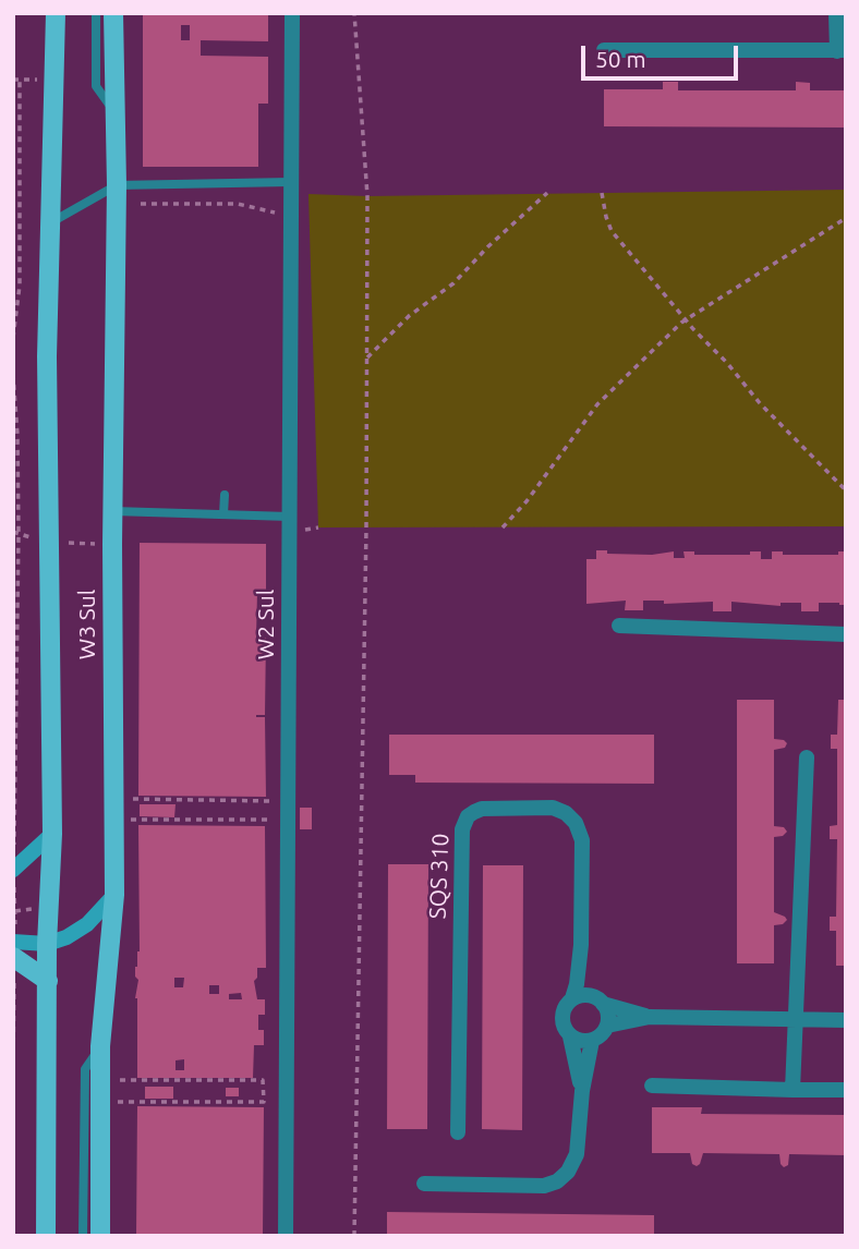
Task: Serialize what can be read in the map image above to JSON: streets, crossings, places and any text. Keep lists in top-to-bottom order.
{
  "streets": {
    "main road": ["W3 Sul"],
    "street": ["W2 Sul", "SQS 310"]
  },
  "scale_bar": "50 m"
}
